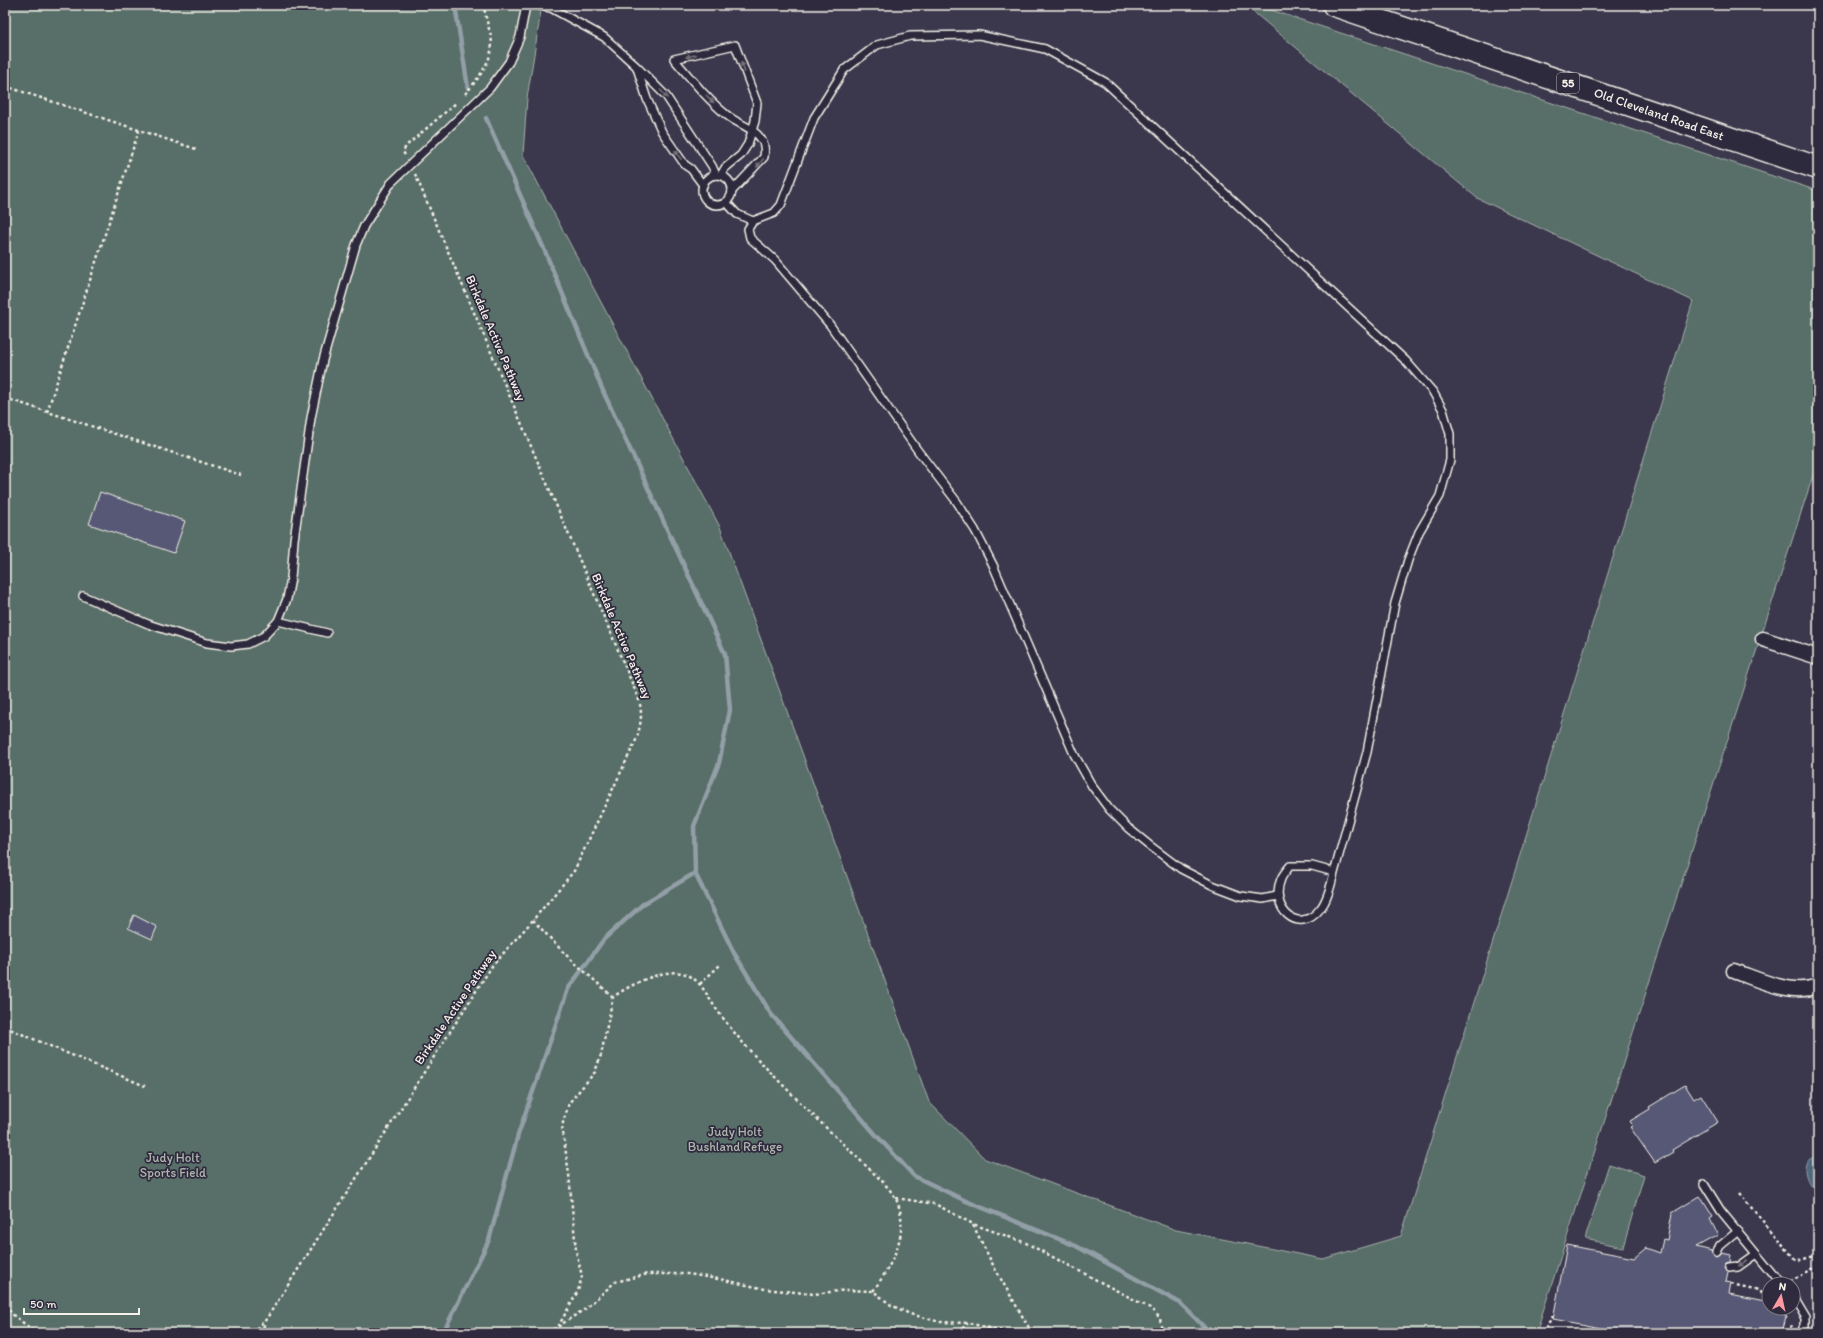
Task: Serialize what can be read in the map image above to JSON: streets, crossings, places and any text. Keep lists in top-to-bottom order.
{
  "streets": {
    "main road": ["55", "Old Cleveland Road East"],
    "path": ["Birkdale Active Pathway"]
  },
  "parks": ["Judy Holt Bushland Refuge", "Judy Holt Sports Field"],
  "scale_bar": "50 m",
  "north": "top"
}
